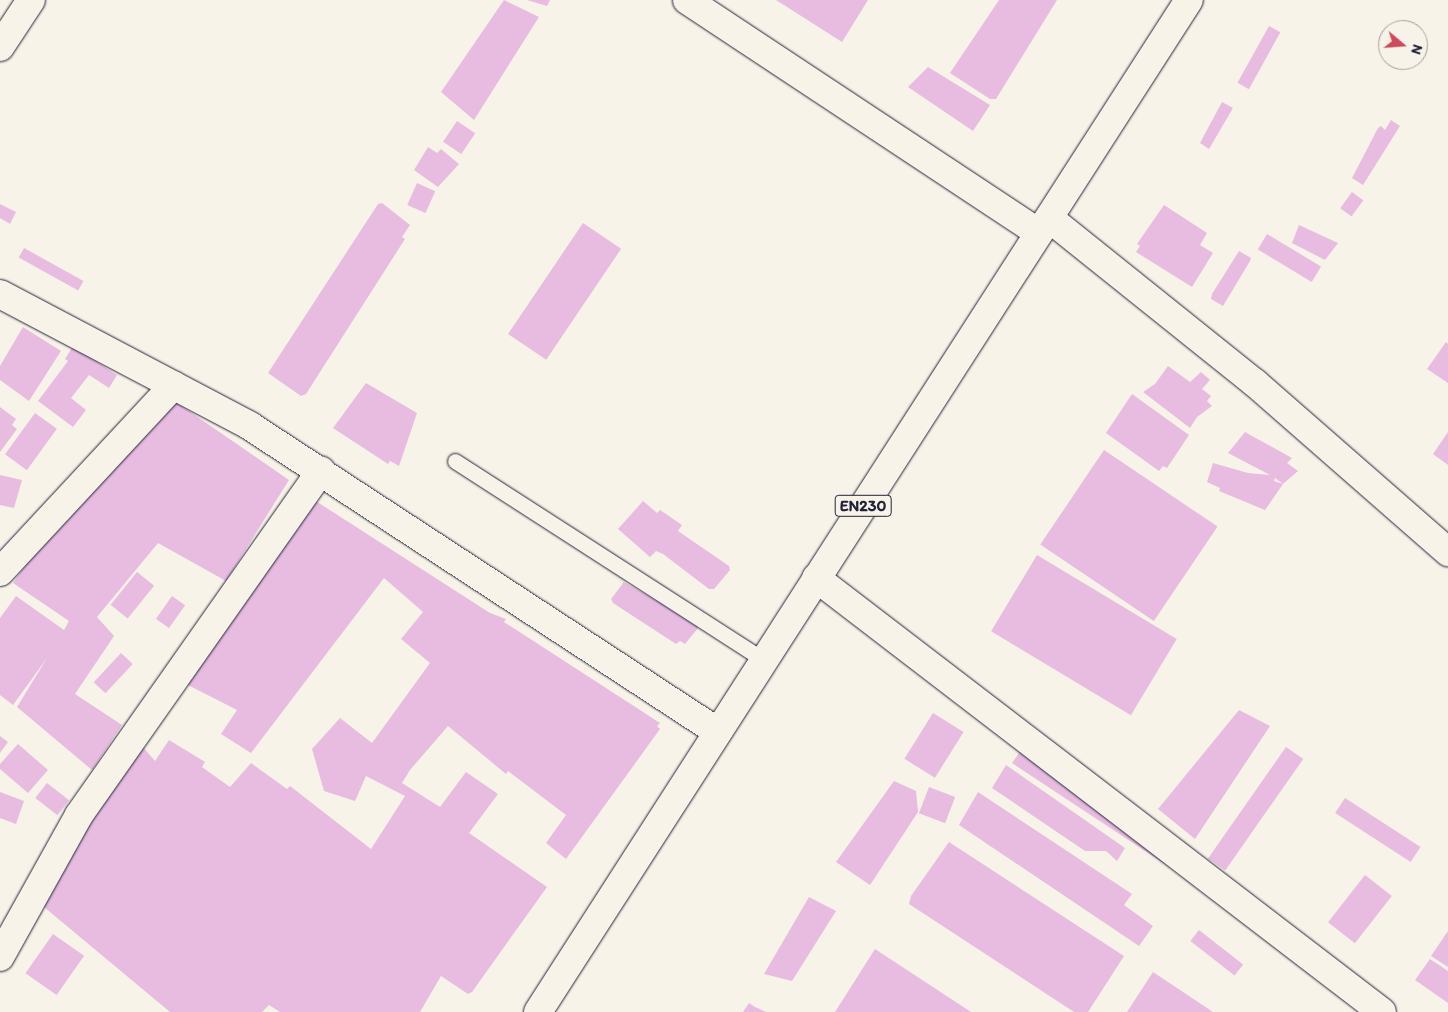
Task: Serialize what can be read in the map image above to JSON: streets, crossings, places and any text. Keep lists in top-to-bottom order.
{
  "streets": {
    "street": ["EN230"]
  },
  "north": "right"
}
